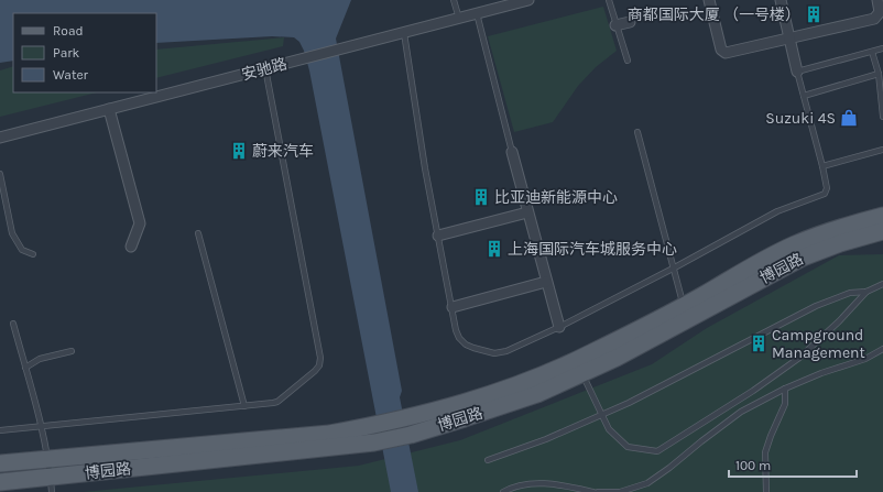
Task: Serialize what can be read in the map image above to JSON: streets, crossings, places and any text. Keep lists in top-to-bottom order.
{
  "streets": {
    "main road": ["博园路"],
    "street": ["安驰路"]
  },
  "places": {
    "building": [
      "商都国际大厦 （一号楼）",
      "蔚来汽车",
      "比亚迪新能源中心",
      "上海国际汽车城服务中心",
      "Campground Management"
    ],
    "shop": ["Suzuki 4S"]
  },
  "legend": ["Road", "Park", "Water"],
  "scale_bar": "100 m"
}
